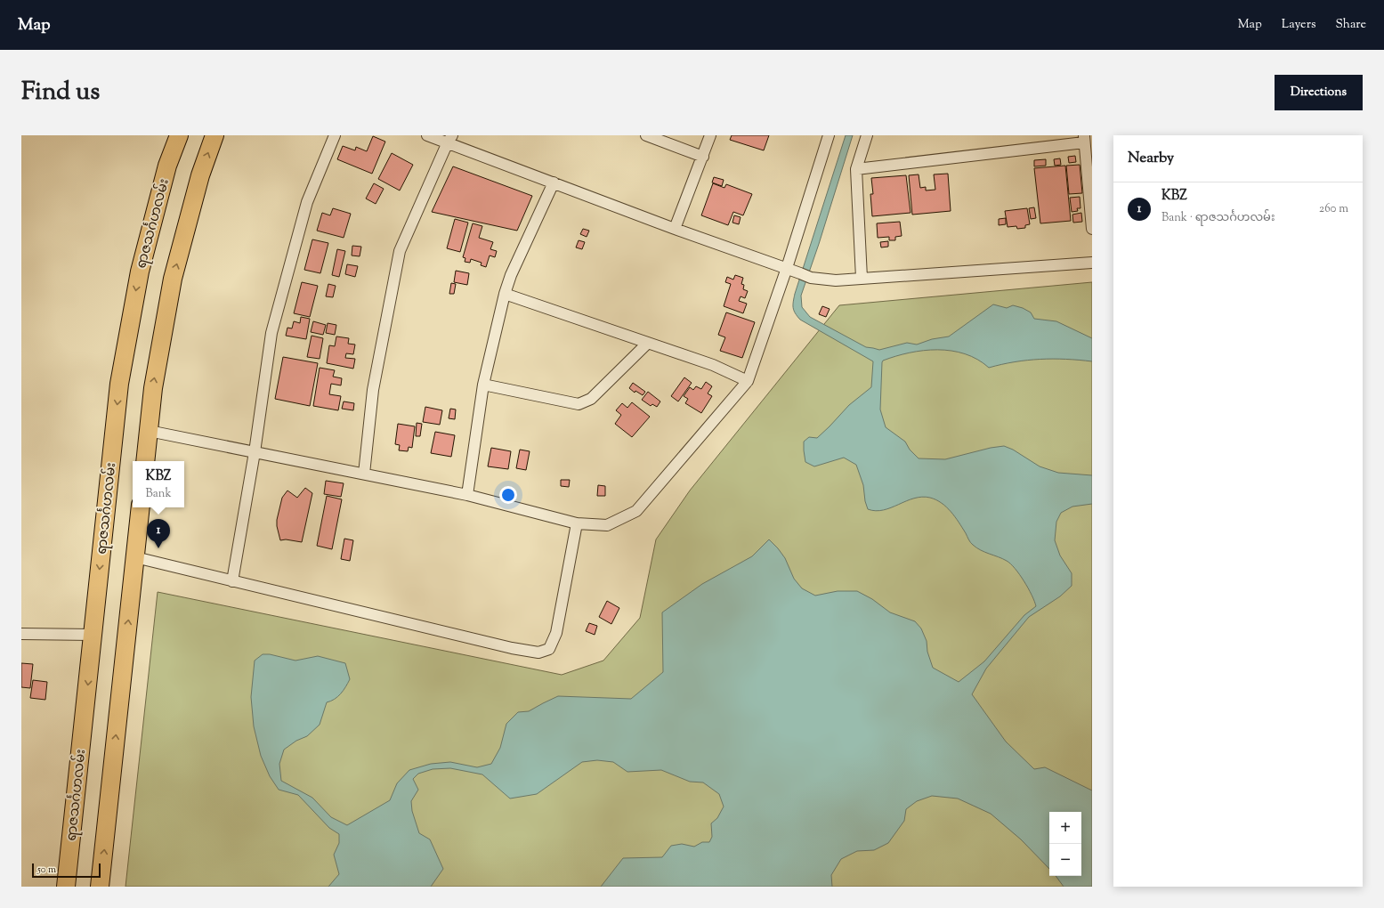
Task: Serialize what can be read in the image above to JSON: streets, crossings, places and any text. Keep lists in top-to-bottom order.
{
  "streets": {
    "main road": ["ရာဇသင်္ဂဟလမ်း"]
  },
  "scale_bar": "50 m",
  "page": {
    "header": "Map",
    "nav": ["Map", "Layers", "Share"],
    "title": "Find us",
    "buttons": "Directions",
    "heading": "Nearby",
    "list": [
      {
        "mark": "1",
        "name": "KBZ",
        "note": "Bank · ရာဇသင်္ဂဟလမ်း",
        "value": "260 m"
      }
    ],
    "popup": ["KBZ", "Bank"],
    "pins": "1",
    "map_buttons": ["+", "−"],
    "scale": "50 m"
  }
}
